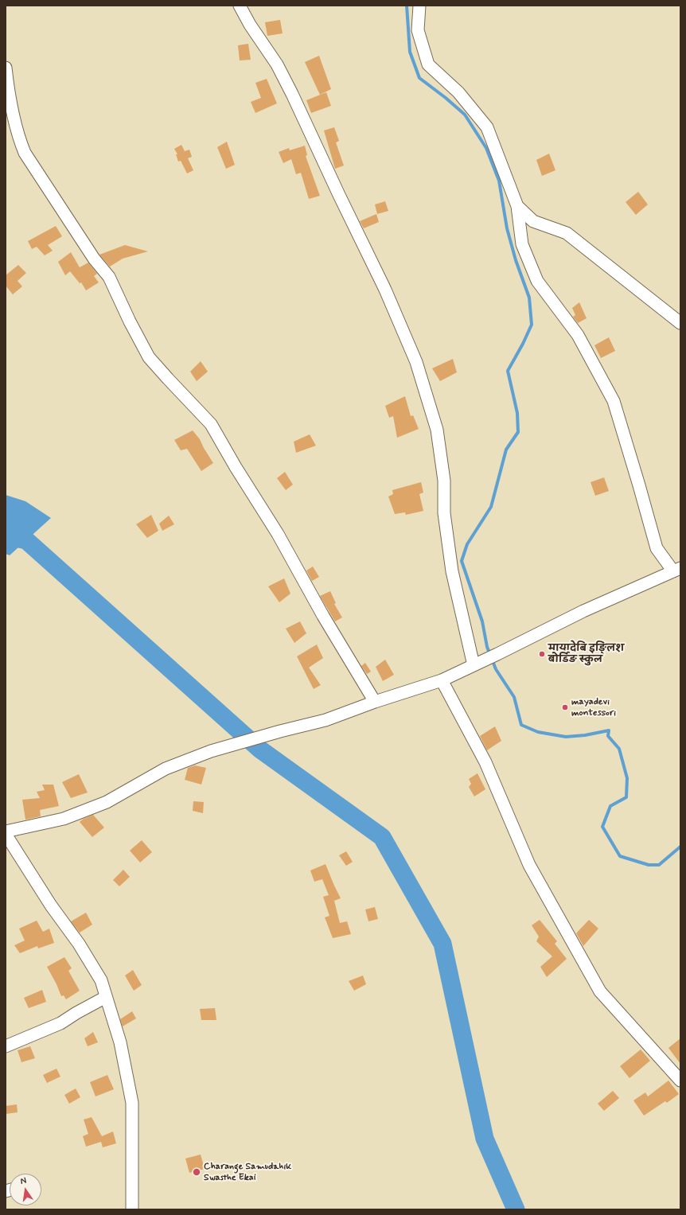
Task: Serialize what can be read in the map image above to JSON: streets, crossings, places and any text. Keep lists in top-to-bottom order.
{
  "places": ["मायादेबि इङ्लिश बोर्डिङ स्कुल", "mayadevi montessori", "Charange Samudahik Swasthe Ekai"],
  "north": "top"
}
